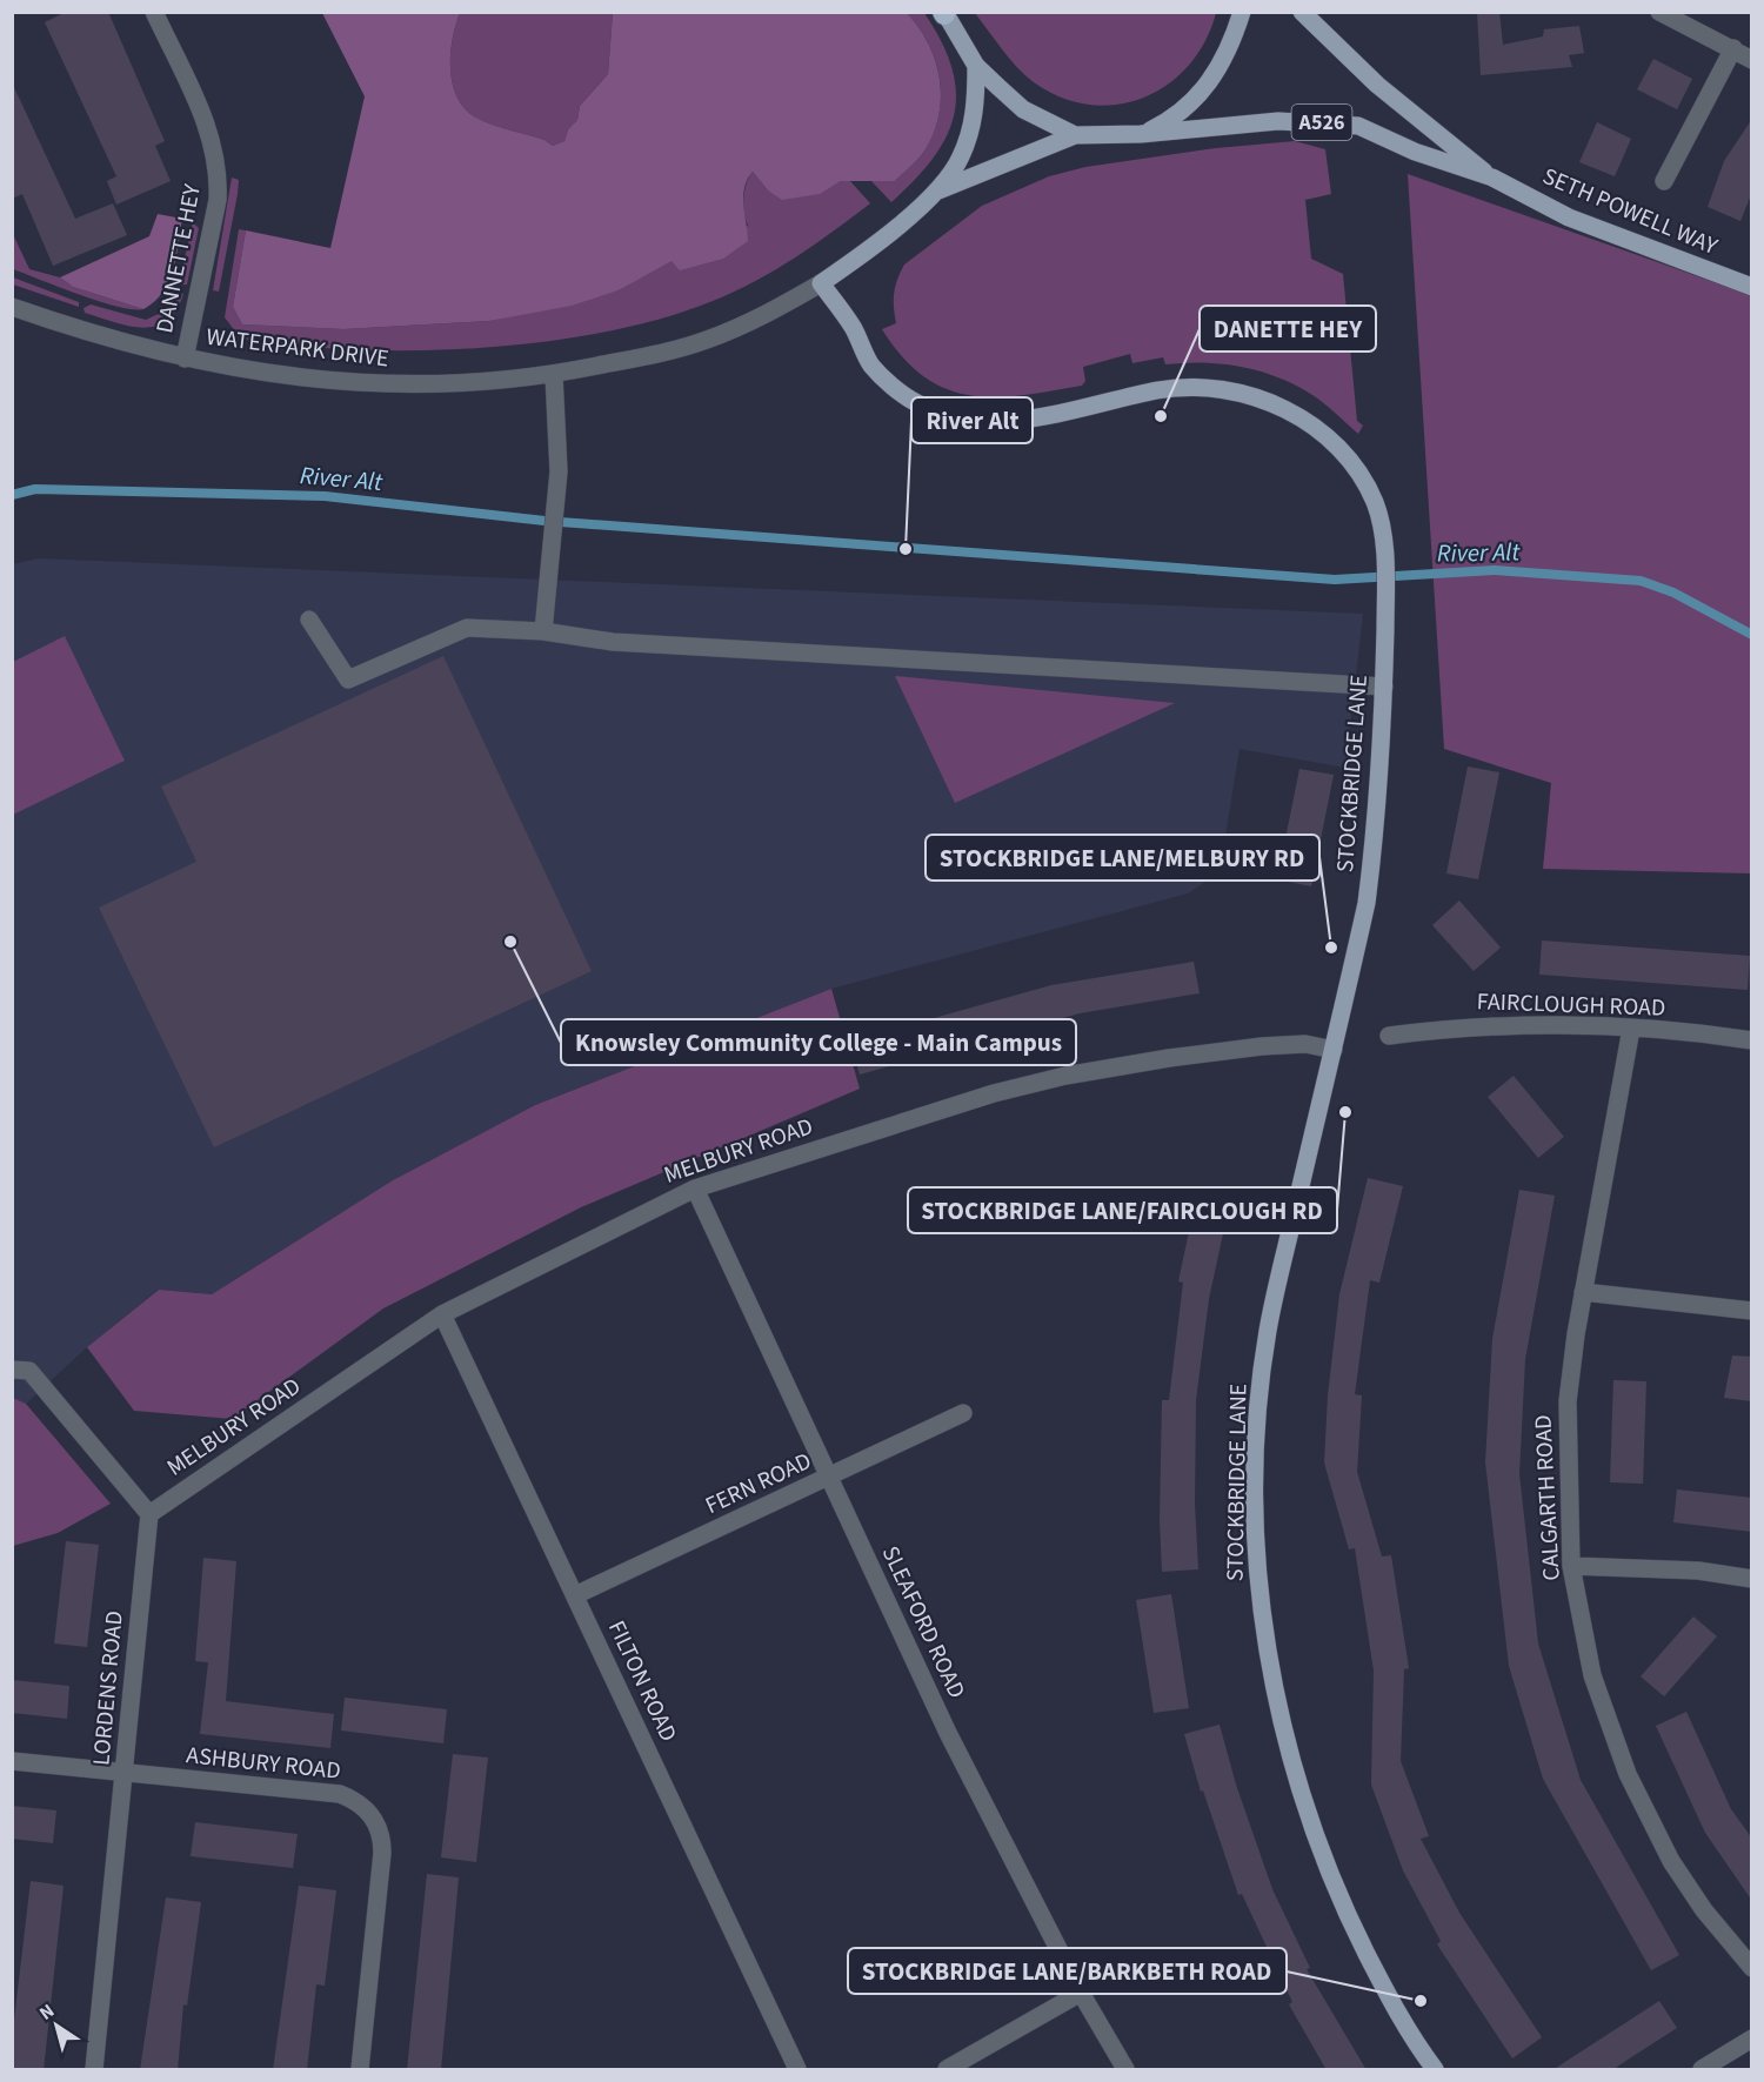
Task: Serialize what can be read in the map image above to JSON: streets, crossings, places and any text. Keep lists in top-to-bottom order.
{
  "streets": {
    "main road": ["A526", "SETH POWELL WAY", "STOCKBRIDGE LANE"],
    "street": [
      "DANNETTE HEY",
      "WATERPARK DRIVE",
      "FAIRCLOUGH ROAD",
      "MELBURY ROAD",
      "FERN ROAD",
      "CALGARTH ROAD",
      "SLEAFORD ROAD",
      "FILTON ROAD",
      "LORDENS ROAD",
      "ASHBURY ROAD"
    ]
  },
  "crossings": [
    ["A526", "SETH POWELL WAY"],
    ["DANNETTE HEY", "WATERPARK DRIVE"],
    ["WATERPARK DRIVE", "STOCKBRIDGE LANE"],
    ["STOCKBRIDGE LANE", "MELBURY ROAD"],
    ["FAIRCLOUGH ROAD", "CALGARTH ROAD"],
    ["MELBURY ROAD", "SLEAFORD ROAD"],
    ["MELBURY ROAD", "FILTON ROAD"],
    ["MELBURY ROAD", "LORDENS ROAD"],
    ["FERN ROAD", "SLEAFORD ROAD"],
    ["FERN ROAD", "FILTON ROAD"],
    ["LORDENS ROAD", "ASHBURY ROAD"]
  ],
  "water": ["River Alt"],
  "places": [
    "DANETTE HEY",
    "River Alt",
    "Knowsley Community College - Main Campus",
    "STOCKBRIDGE LANE/MELBURY RD",
    "STOCKBRIDGE LANE/FAIRCLOUGH RD",
    "STOCKBRIDGE LANE/BARKBETH ROAD"
  ],
  "north": "top left"
}
